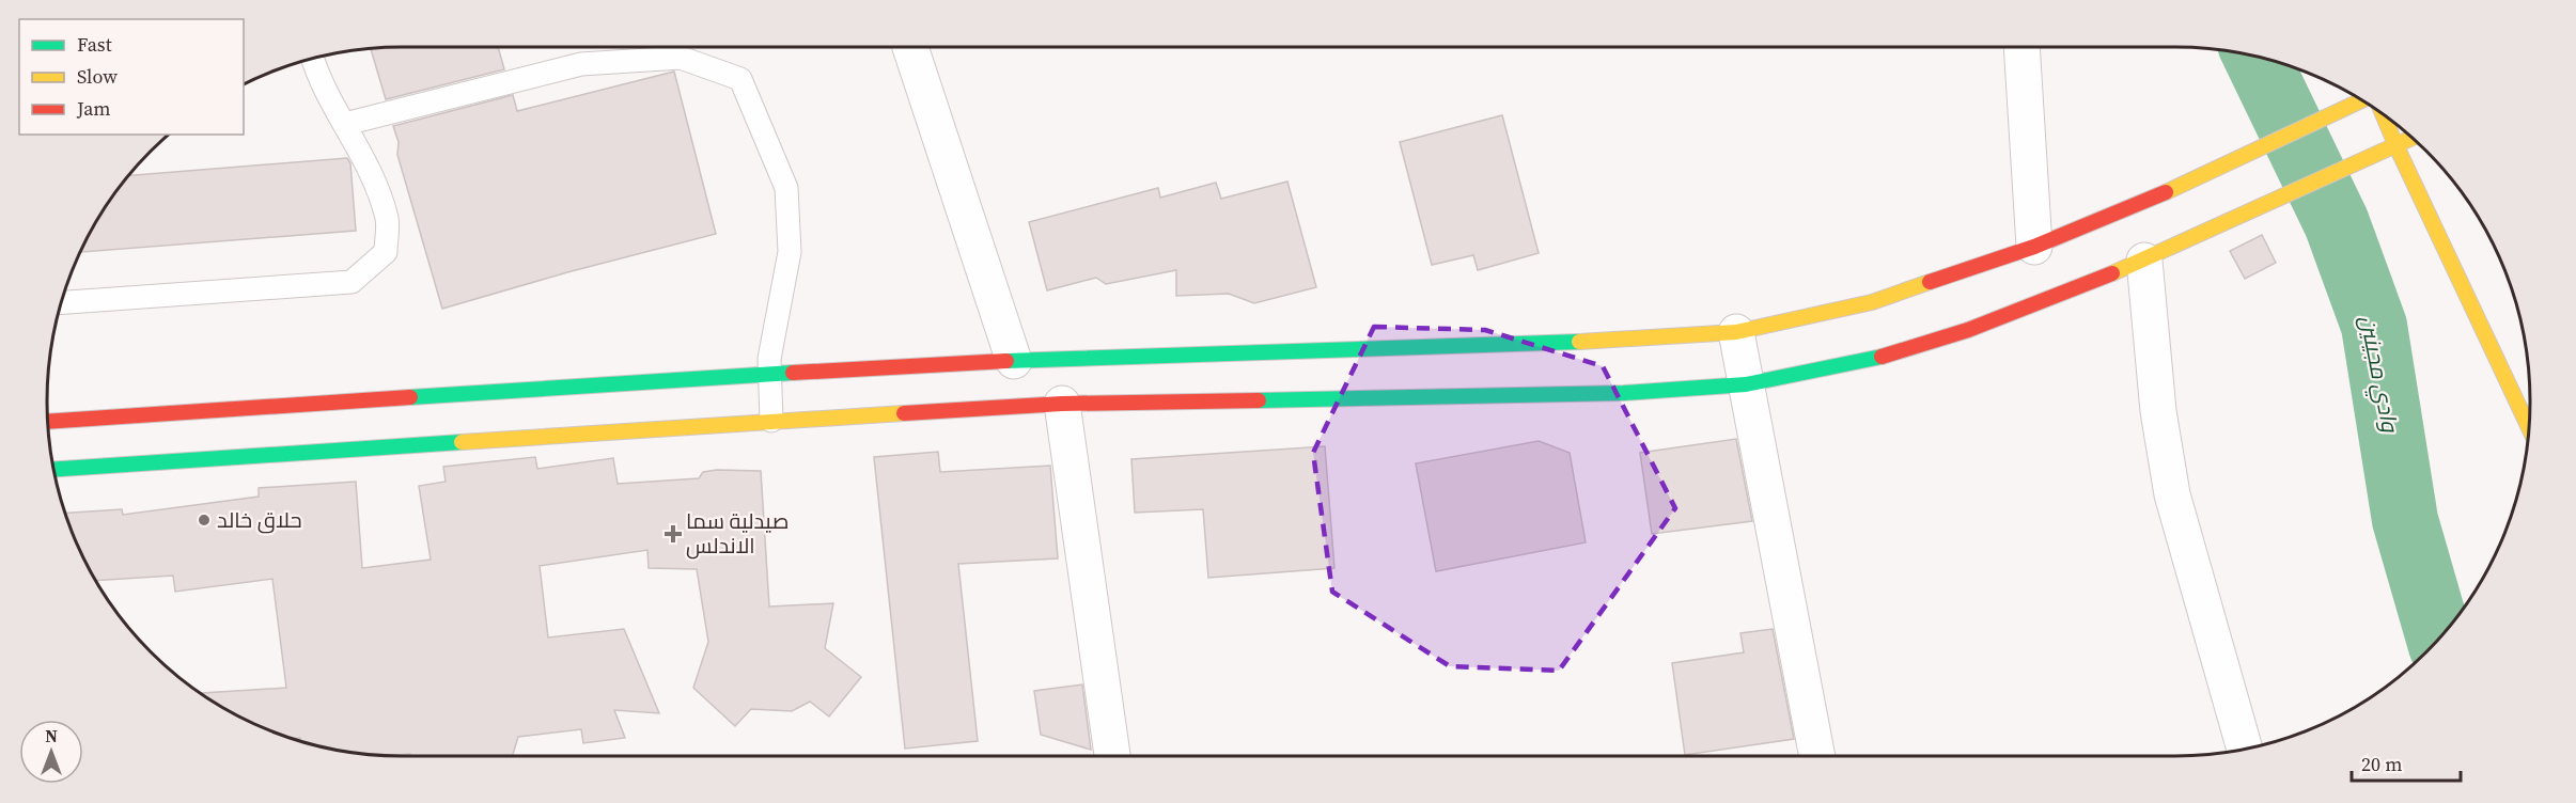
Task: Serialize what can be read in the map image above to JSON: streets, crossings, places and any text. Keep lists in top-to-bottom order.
{
  "water": ["وادي مجينين"],
  "places": {
    "other": ["حلاق خالد"],
    "health": ["صيدلية سما الاندلس"]
  },
  "legend": ["Fast", "Slow", "Jam"],
  "scale_bar": "20 m",
  "north": "top"
}
